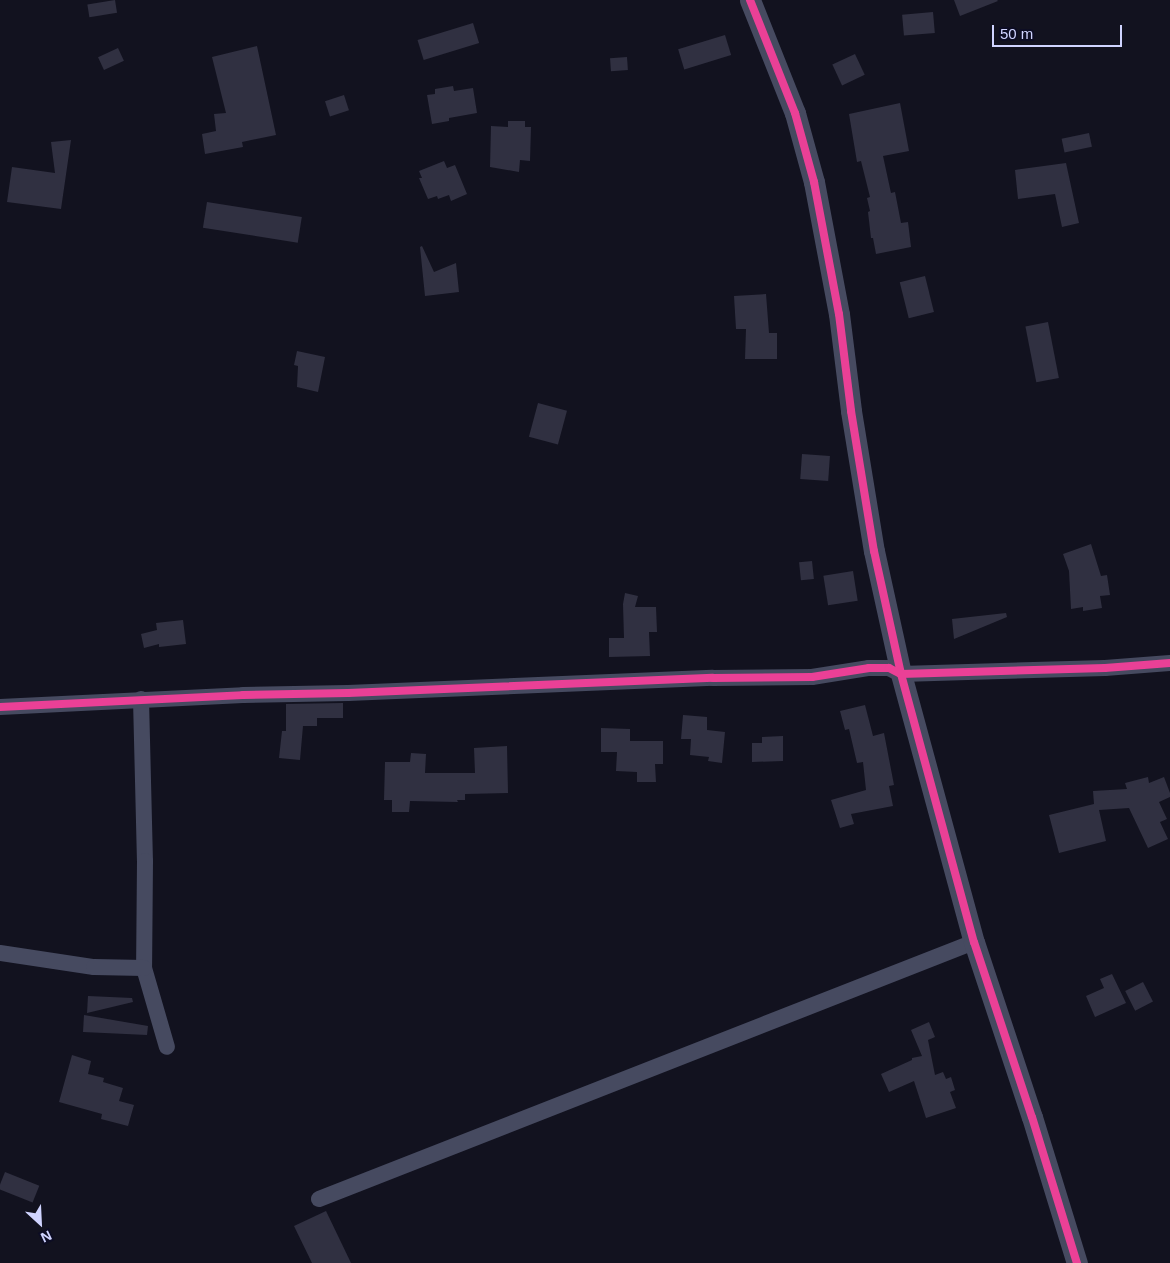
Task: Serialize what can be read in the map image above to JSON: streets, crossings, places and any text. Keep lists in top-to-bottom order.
{
  "scale_bar": "50 m",
  "north": "bottom right"
}
